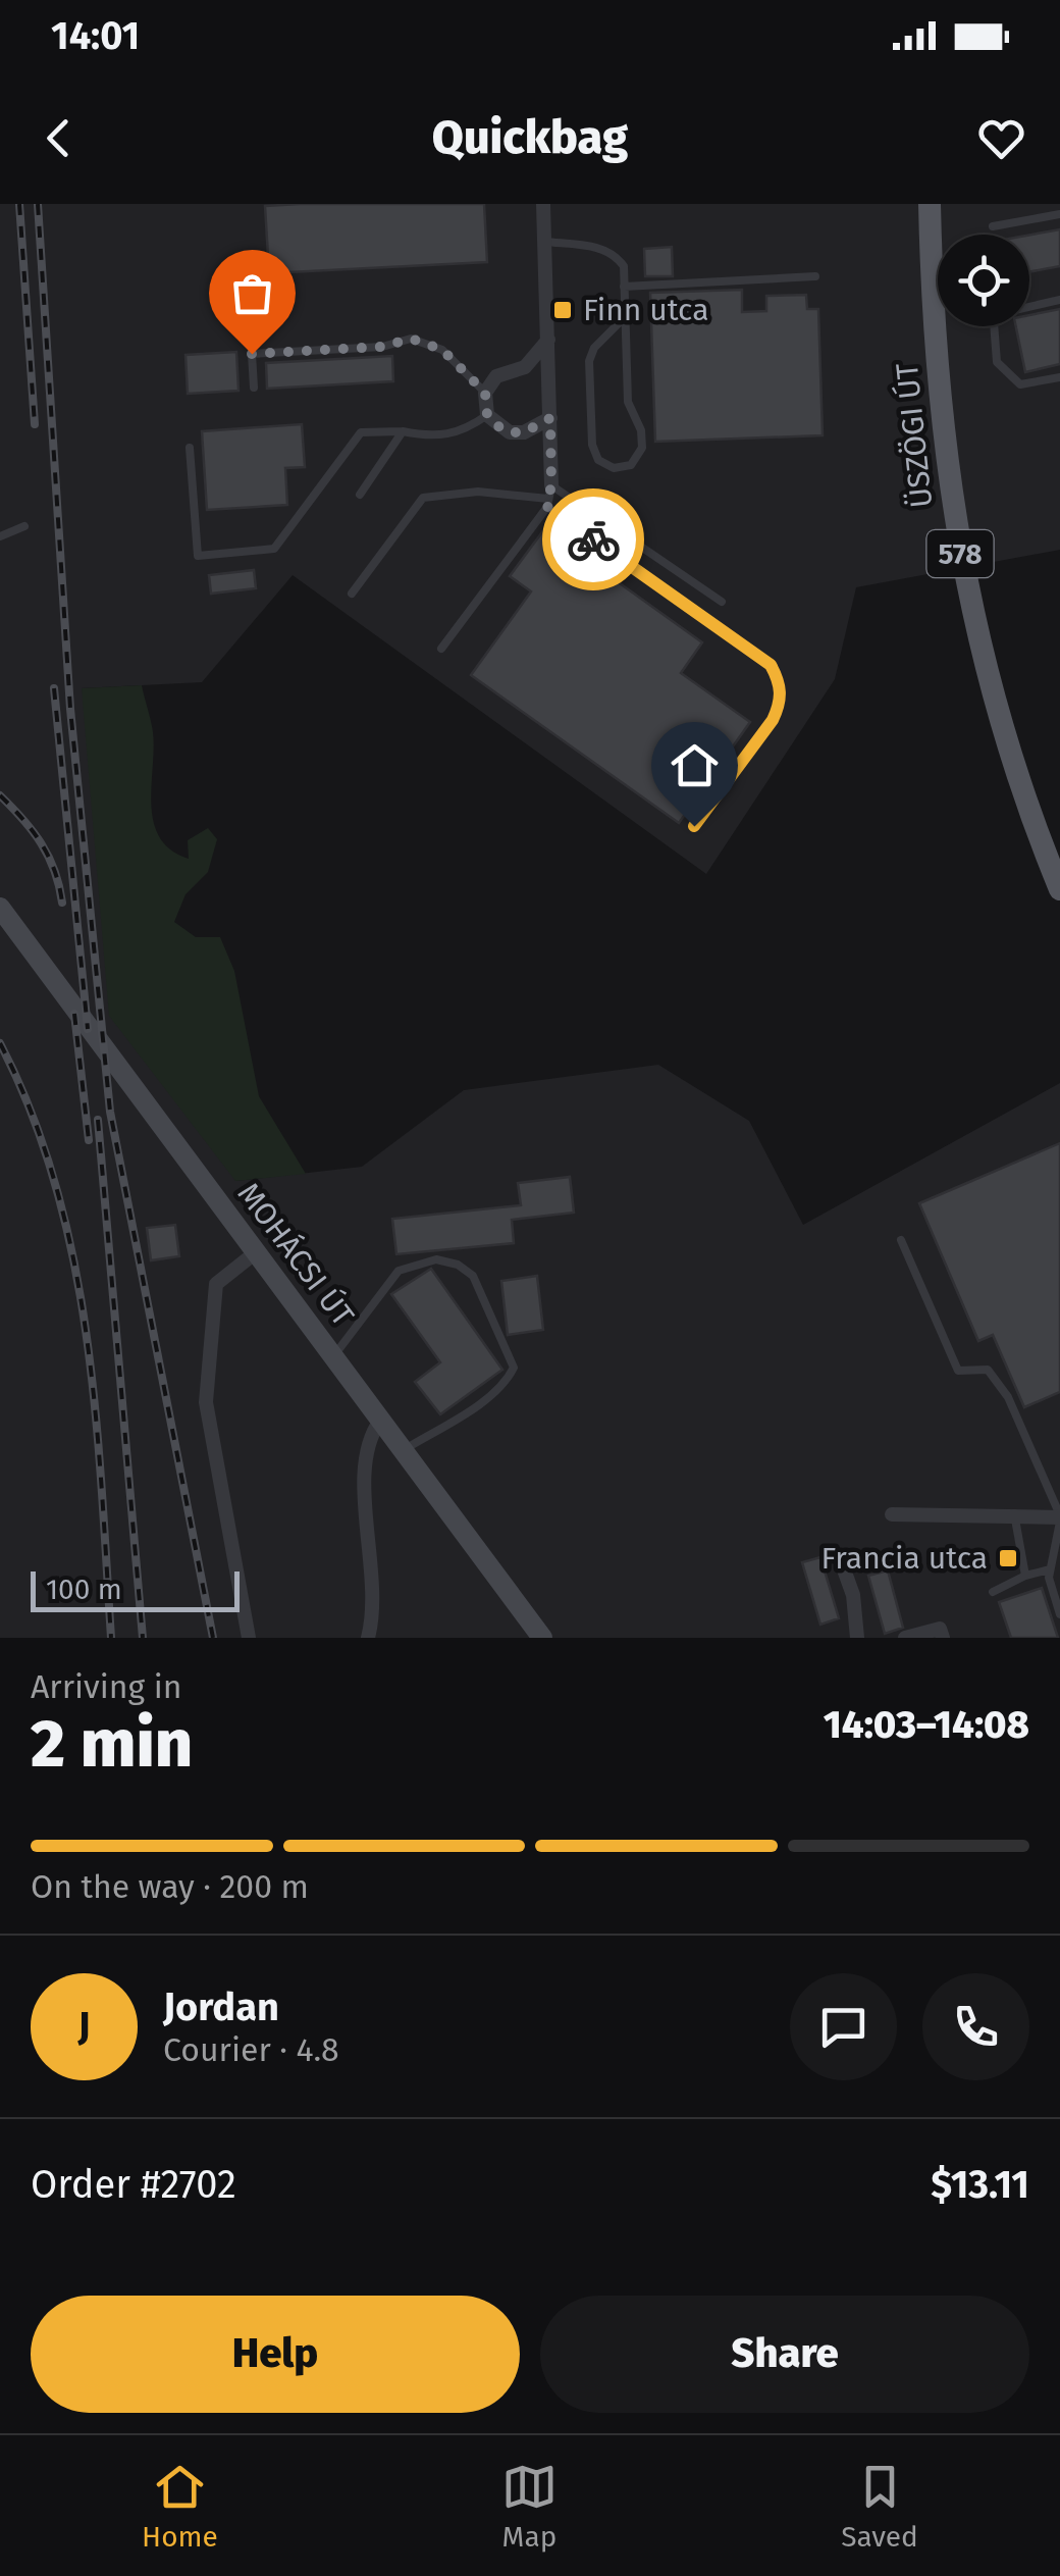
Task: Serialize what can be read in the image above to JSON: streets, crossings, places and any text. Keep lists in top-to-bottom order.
{
  "streets": {
    "main road": ["ÜSZÖGI ÚT", "578", "MOHÁCSI ÚT"]
  },
  "places": {
    "transit": ["Finn utca", "Francia utca"]
  },
  "scale_bar": "100 m",
  "page": {
    "status": "14:01",
    "header": "Quickbag",
    "scale": "100 m",
    "heading": ["2 min", "Arriving in", "14:03–14:08"],
    "panel": [
      "Jordan",
      "Courier · 4.8",
      "Order #2702",
      "$13.11"
    ],
    "bar": "On the way · 200 m",
    "round": "J",
    "buttons": ["Help", "Share"],
    "tabs": ["Home", "Map", "Saved"]
  }
}
